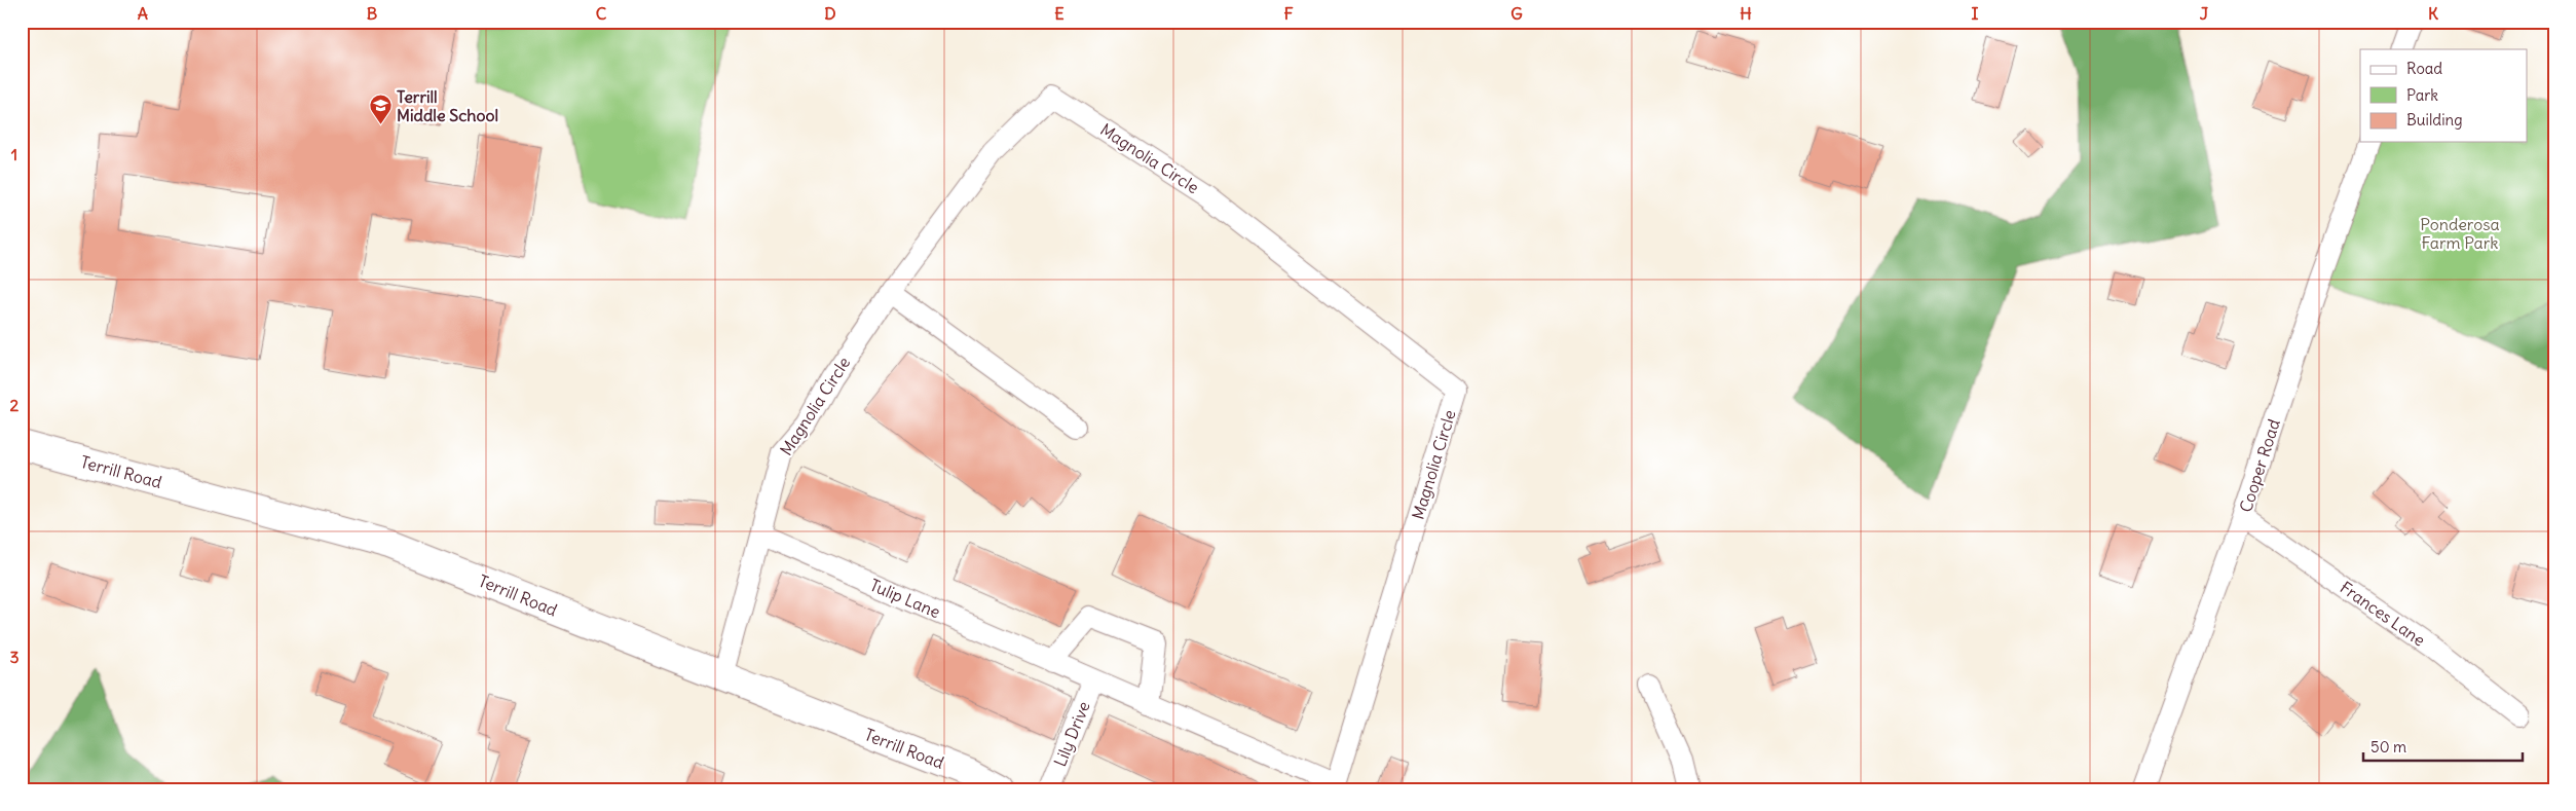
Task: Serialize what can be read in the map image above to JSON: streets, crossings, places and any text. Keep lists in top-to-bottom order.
{
  "streets": {
    "street": [
      "Magnolia Circle",
      "Cooper Road",
      "Terrill Road",
      "Tulip Lane",
      "Frances Lane",
      "Lily Drive"
    ]
  },
  "crossings": [
    ["Magnolia Circle", "Terrill Road"],
    ["Magnolia Circle", "Tulip Lane"],
    ["Cooper Road", "Frances Lane"],
    ["Tulip Lane", "Lily Drive"]
  ],
  "parks": ["Ponderosa Farm Park"],
  "places": {
    "school or university": ["Terrill Middle School"]
  },
  "legend": ["Road", "Park", "Building"],
  "scale_bar": "50 m",
  "grid": {
    "columns": [
      "A",
      "B",
      "C",
      "D",
      "E",
      "F",
      "G",
      "H",
      "I",
      "J",
      "K"
    ],
    "rows": ["1", "2", "3"]
  }
}
